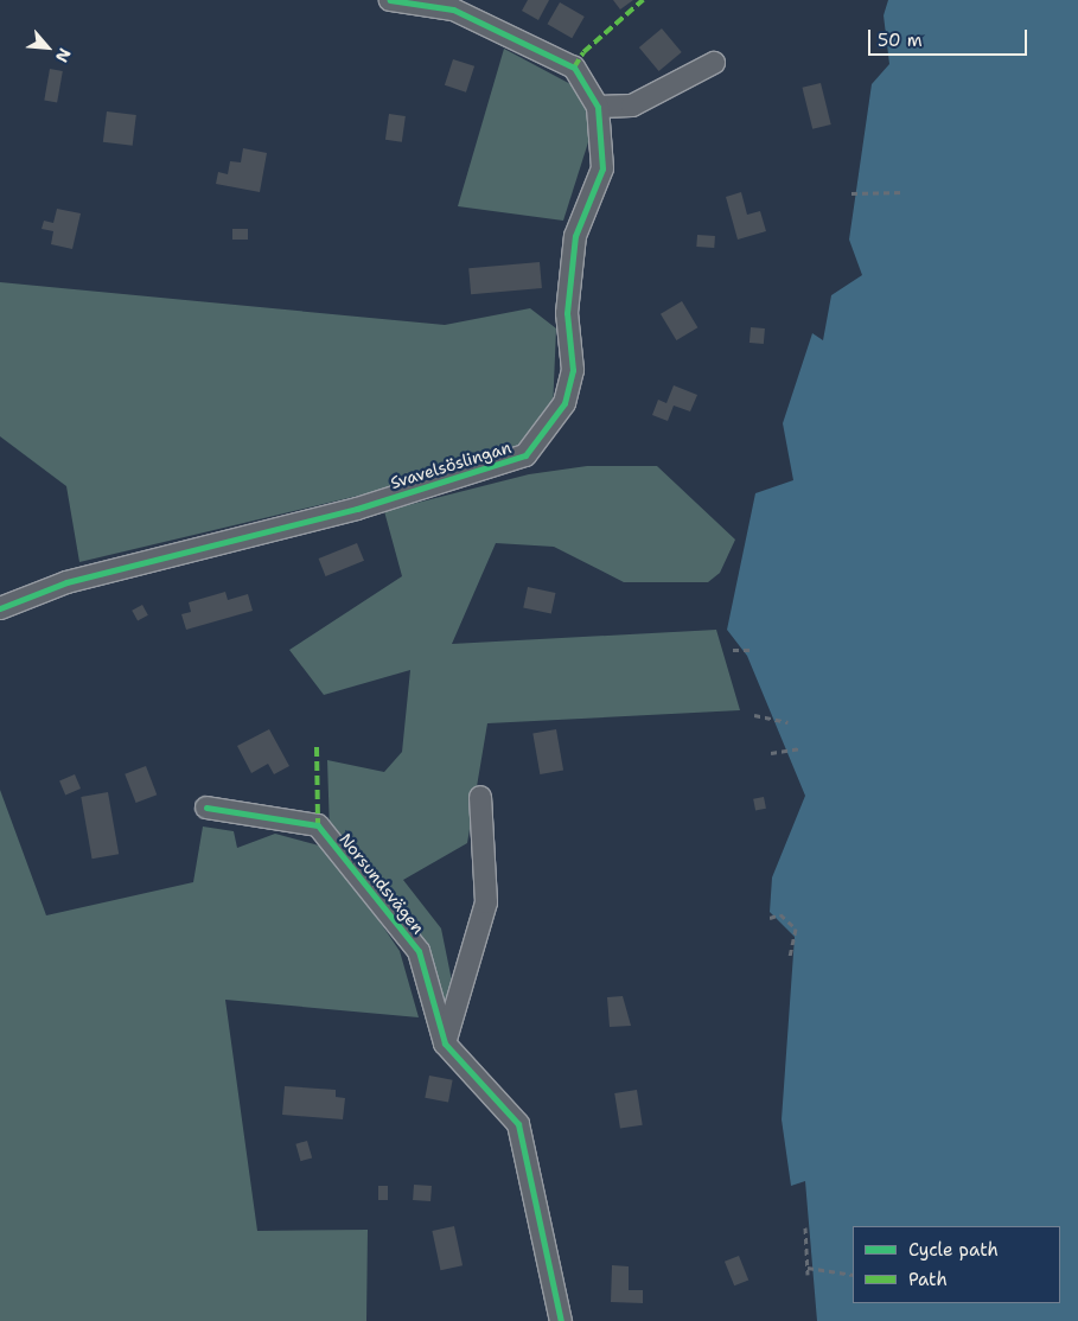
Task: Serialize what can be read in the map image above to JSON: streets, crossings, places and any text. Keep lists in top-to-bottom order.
{
  "streets": {
    "street": ["Svavelsöslingan", "Norsundsvägen"]
  },
  "legend": ["Cycle path", "Path"],
  "scale_bar": "50 m",
  "north": "bottom right"
}
